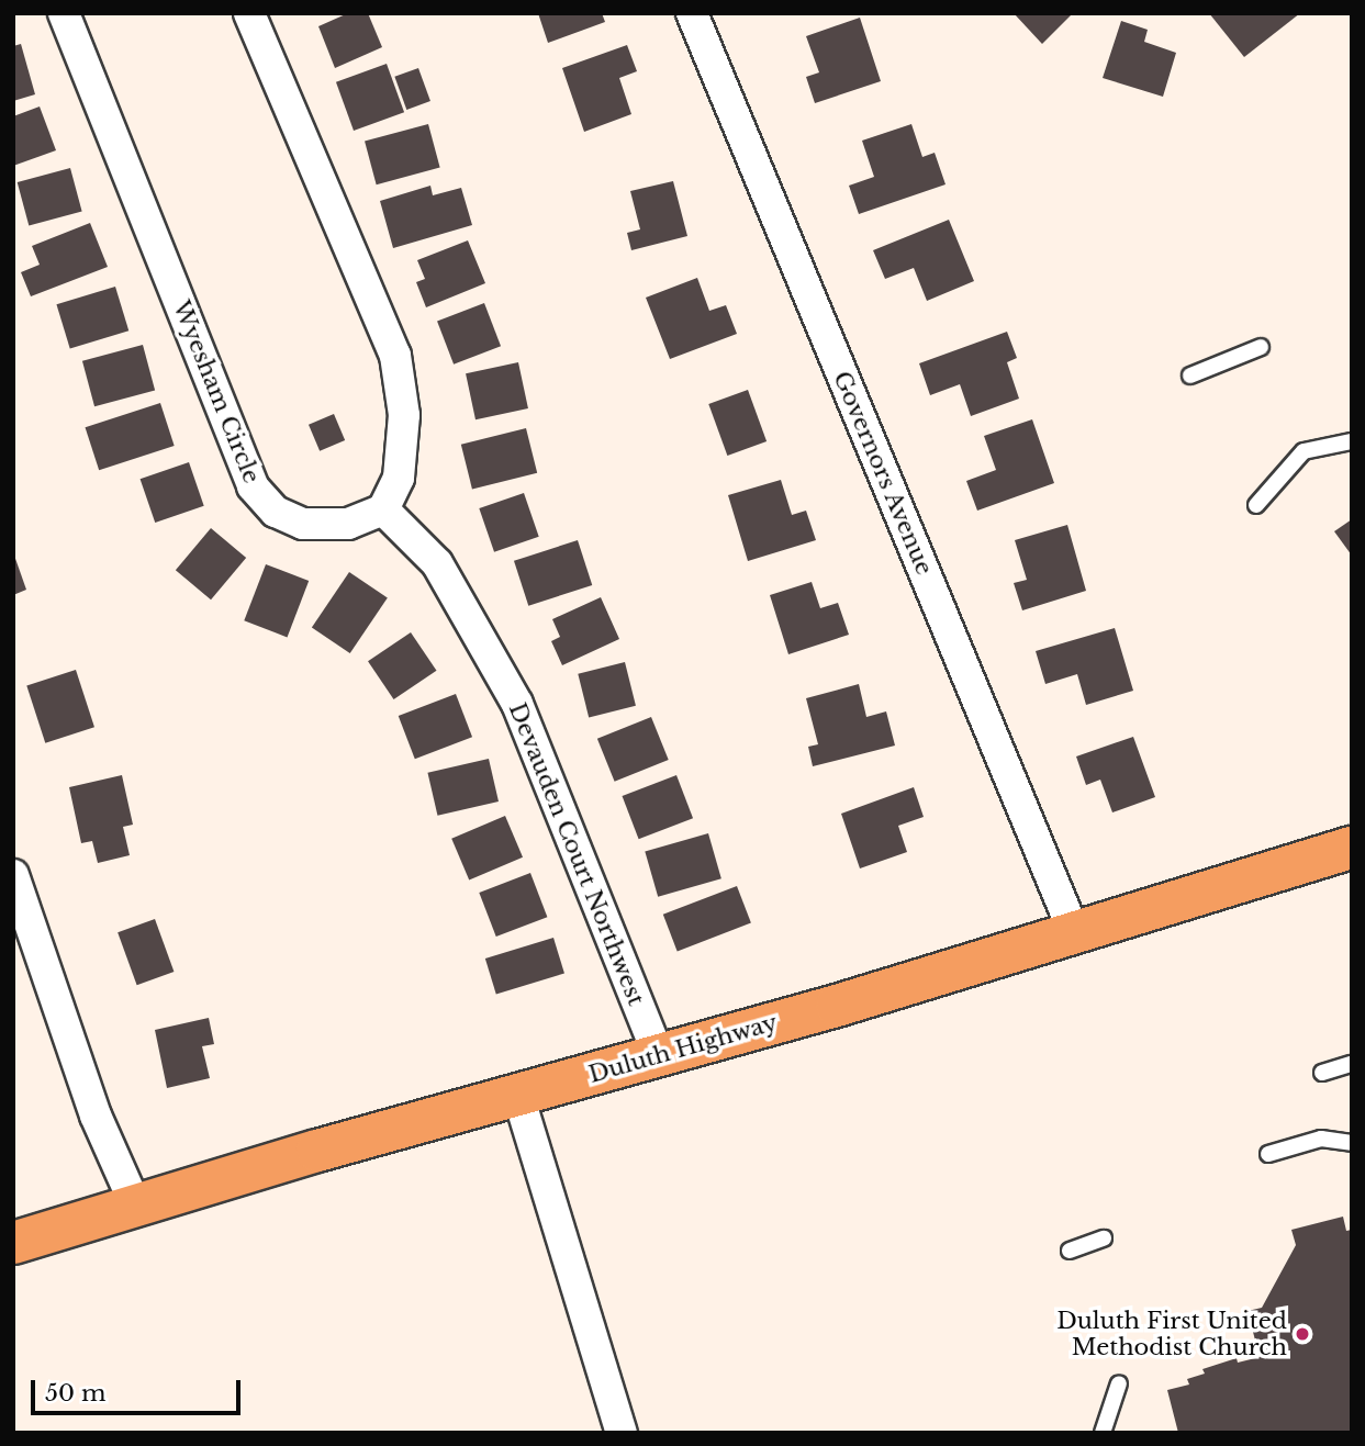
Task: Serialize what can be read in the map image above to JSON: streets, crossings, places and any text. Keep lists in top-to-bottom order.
{
  "streets": {
    "main road": ["Duluth Highway"],
    "street": ["Wyesham Circle", "Governors Avenue", "Devauden Court Northwest"]
  },
  "crossings": [
    ["Wyesham Circle", "Devauden Court Northwest"],
    ["Governors Avenue", "Duluth Highway"],
    ["Devauden Court Northwest", "Duluth Highway"]
  ],
  "places": ["Duluth First United Methodist Church"],
  "scale_bar": "50 m"
}
